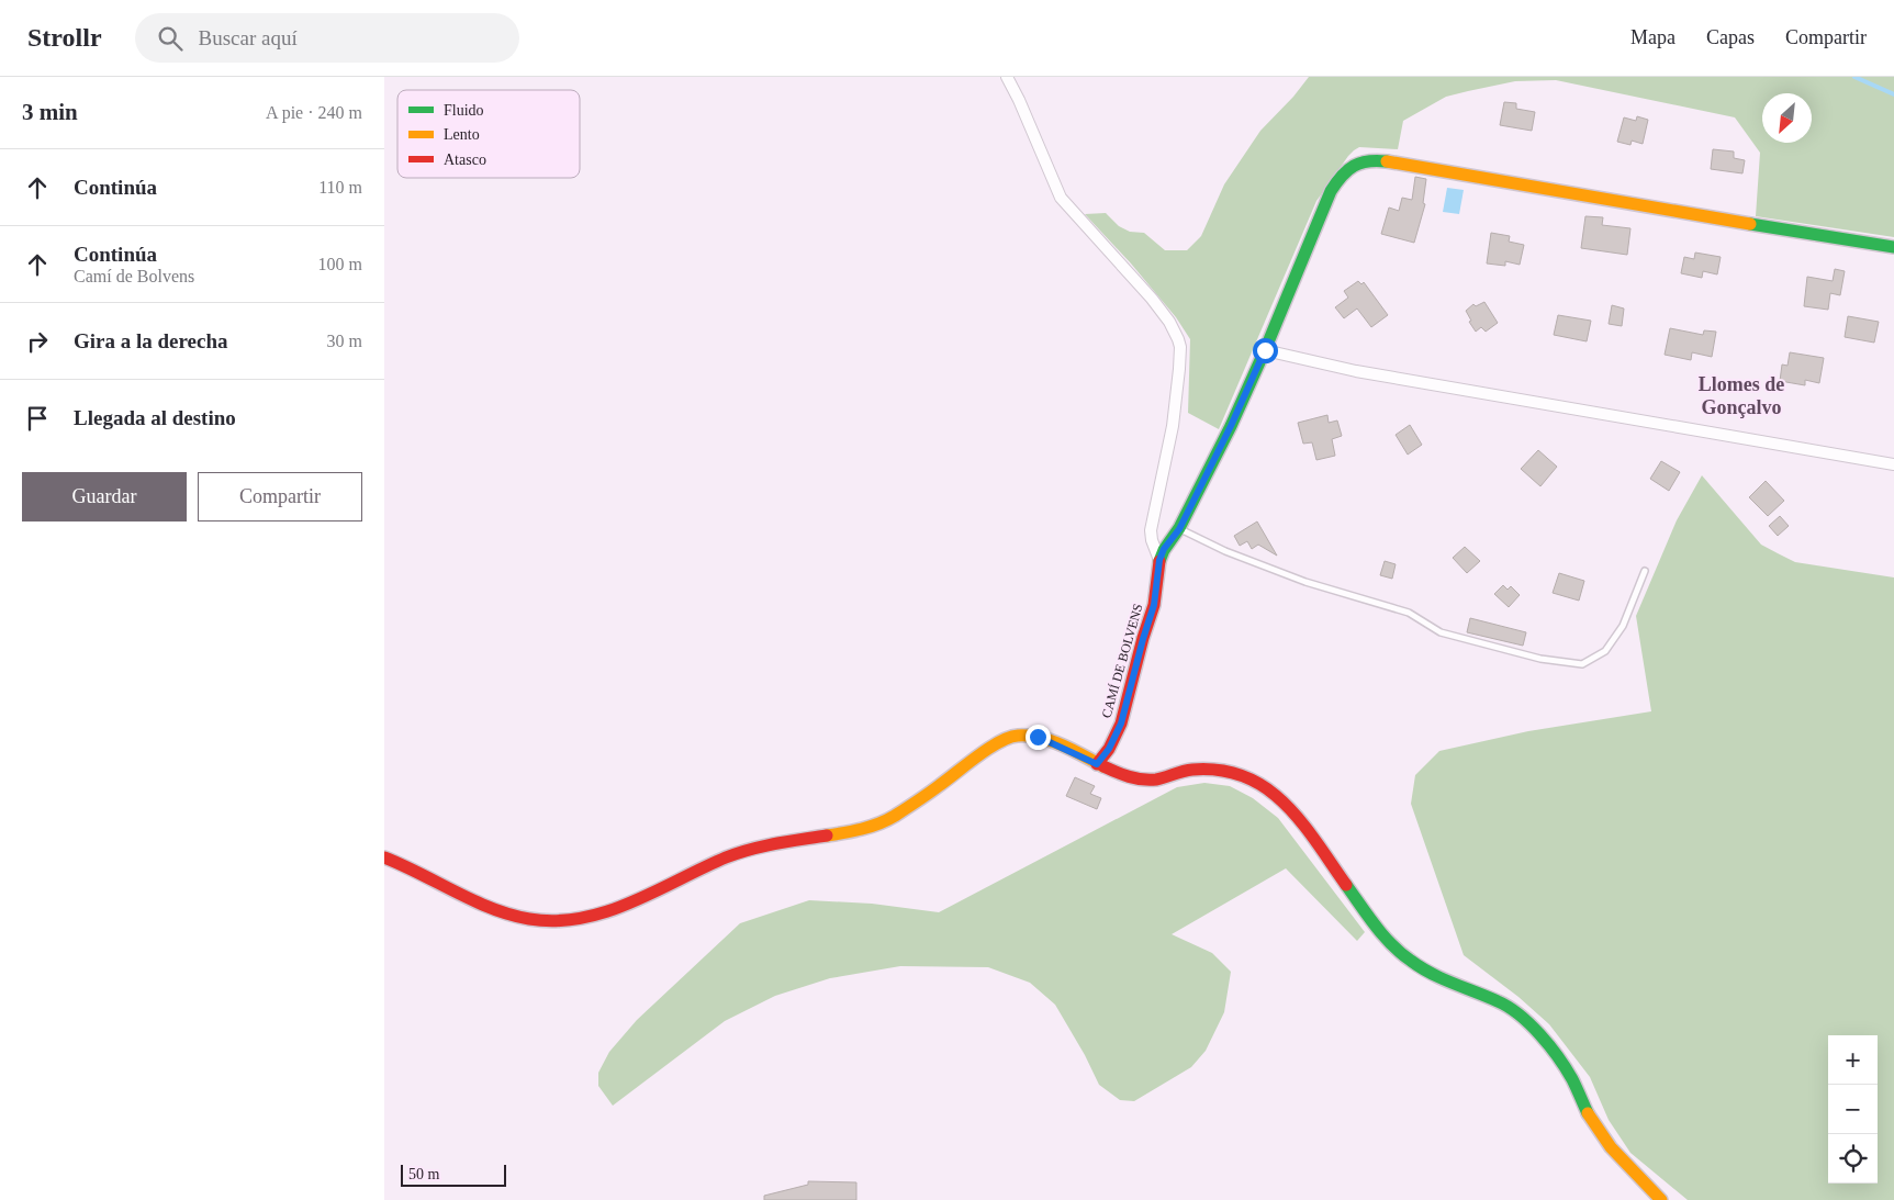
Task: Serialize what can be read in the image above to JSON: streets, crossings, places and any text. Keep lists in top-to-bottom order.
{
  "streets": {
    "street": ["CAMÍ DE BOLVENS"]
  },
  "districts": ["Llomes de Gonçalvo"],
  "legend": ["Fluido", "Lento", "Atasco"],
  "scale_bar": "50 m",
  "north": "bottom left",
  "page": {
    "header": "Strollr",
    "search": "Buscar aquí",
    "nav": ["Mapa", "Capas", "Compartir"],
    "heading": ["3 min", "A pie · 240 m"],
    "list": [
      ["Continúa", "110 m"],
      ["Continúa", "Camí de Bolvens", "100 m"],
      ["Gira a la derecha", "30 m"],
      "Llegada al destino"
    ],
    "buttons": ["Guardar", "Compartir"],
    "map_buttons": ["+", "−"],
    "scale": "50 m"
  }
}
